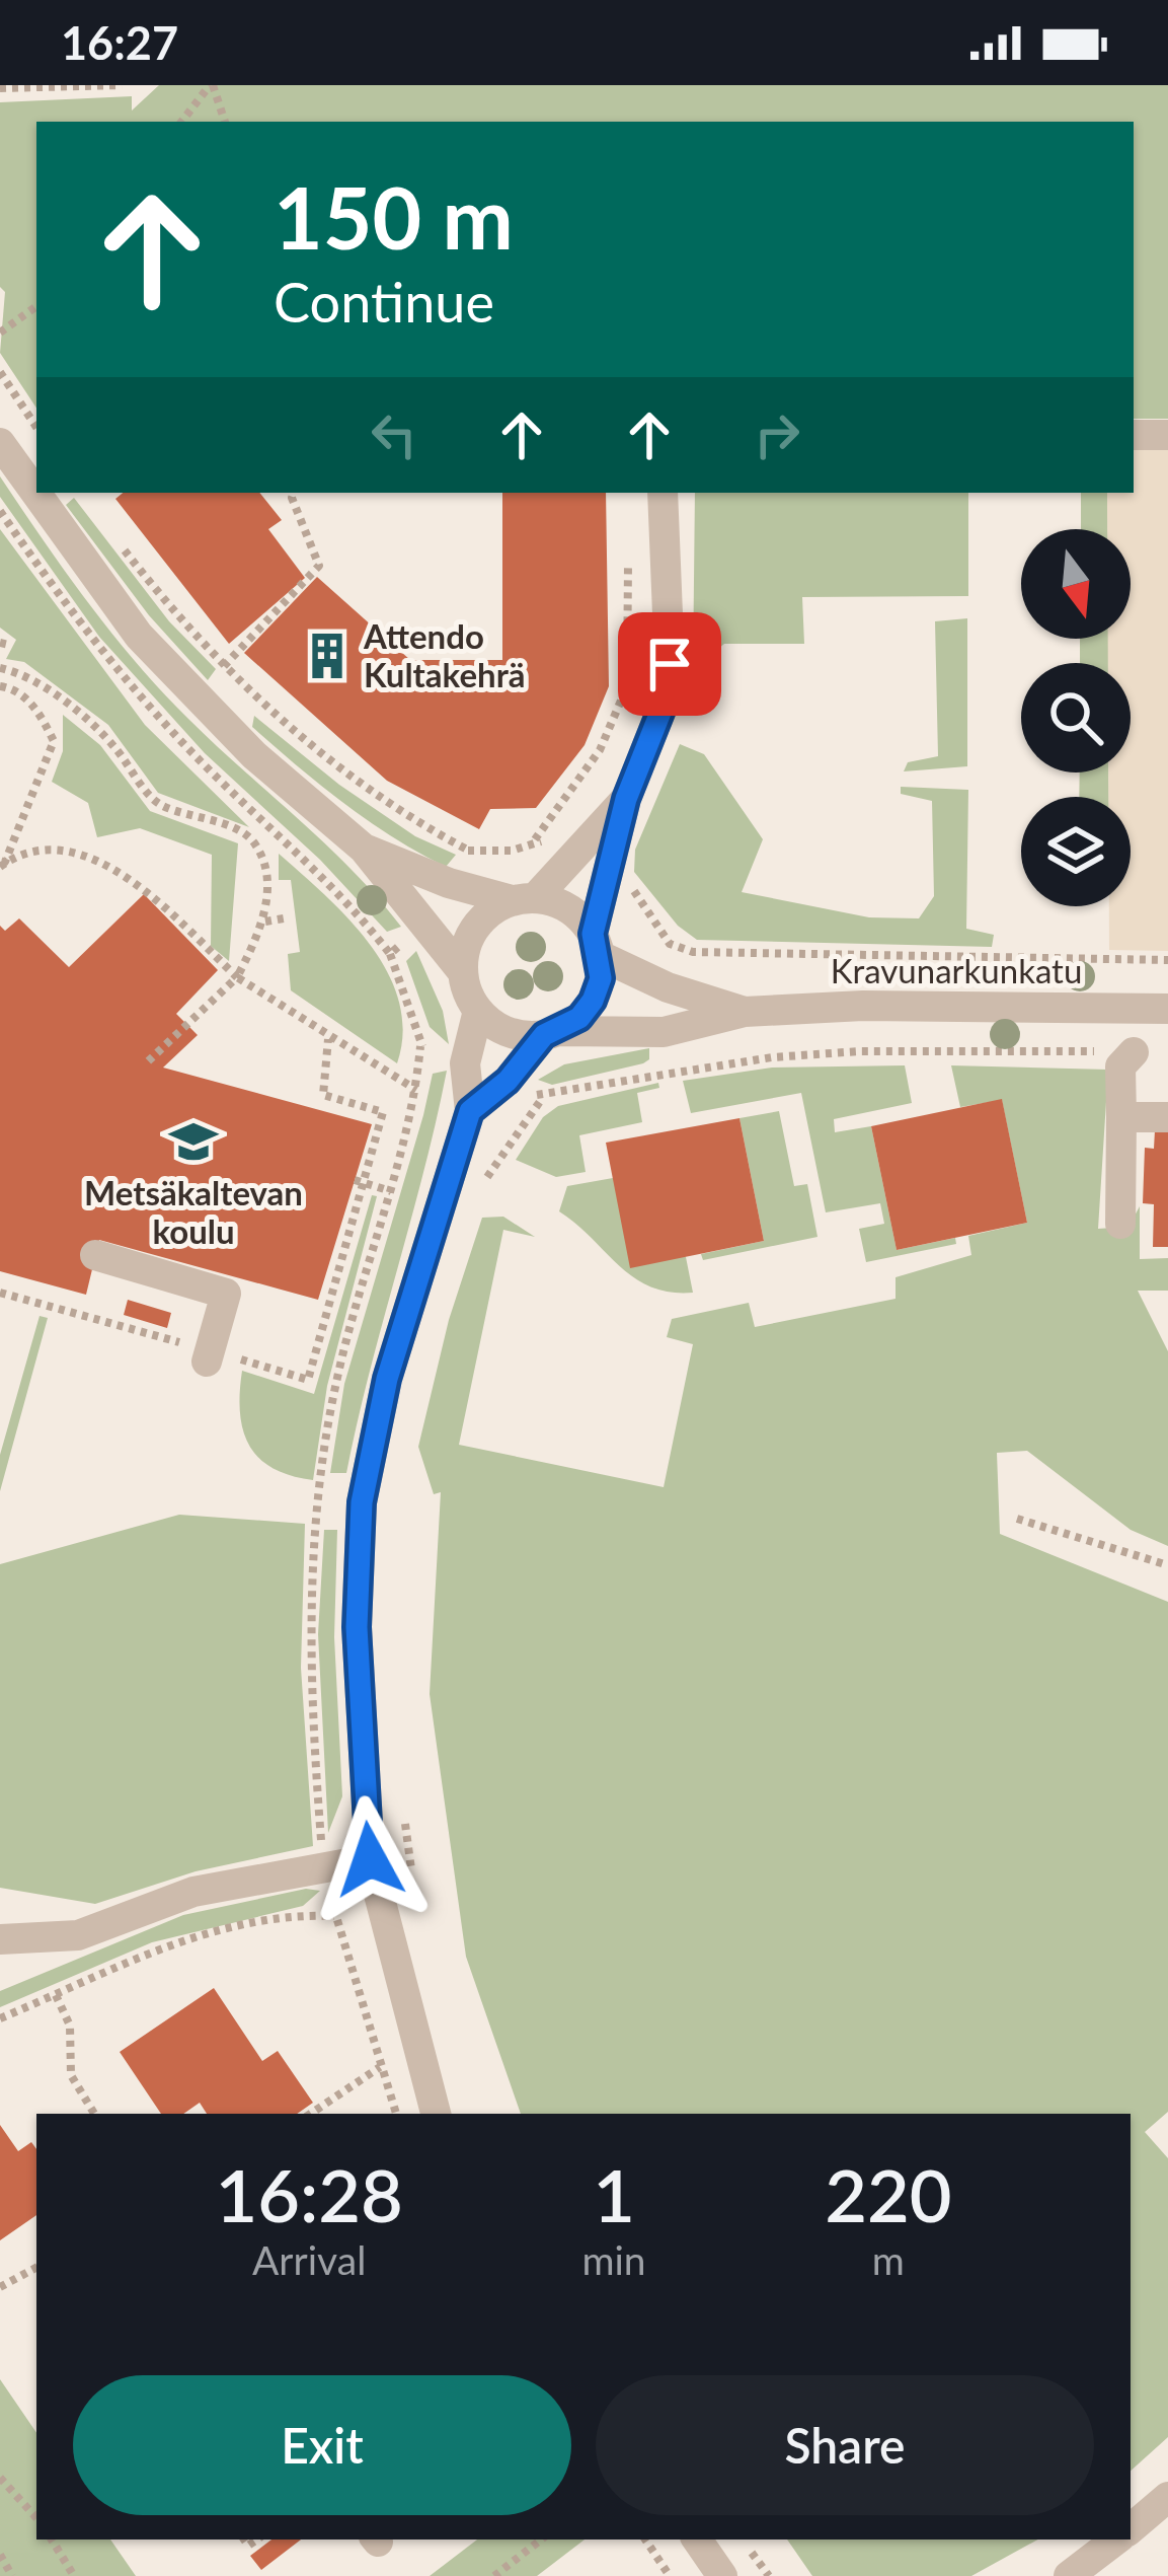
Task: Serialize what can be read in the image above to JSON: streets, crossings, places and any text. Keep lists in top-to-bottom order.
{
  "streets": {
    "street": ["Kravunarkunkatu"]
  },
  "places": {
    "building": ["Attendo Kultakehrä"],
    "school or university": ["Metsäkaltevan koulu"]
  },
  "north": "bottom",
  "page": {
    "status": "16:27",
    "turn": ["150 m", "Continue"],
    "eta": [
      "16:28",
      "Arrival",
      "1",
      "min",
      "220",
      "m"
    ],
    "buttons": ["Exit", "Share"]
  }
}
